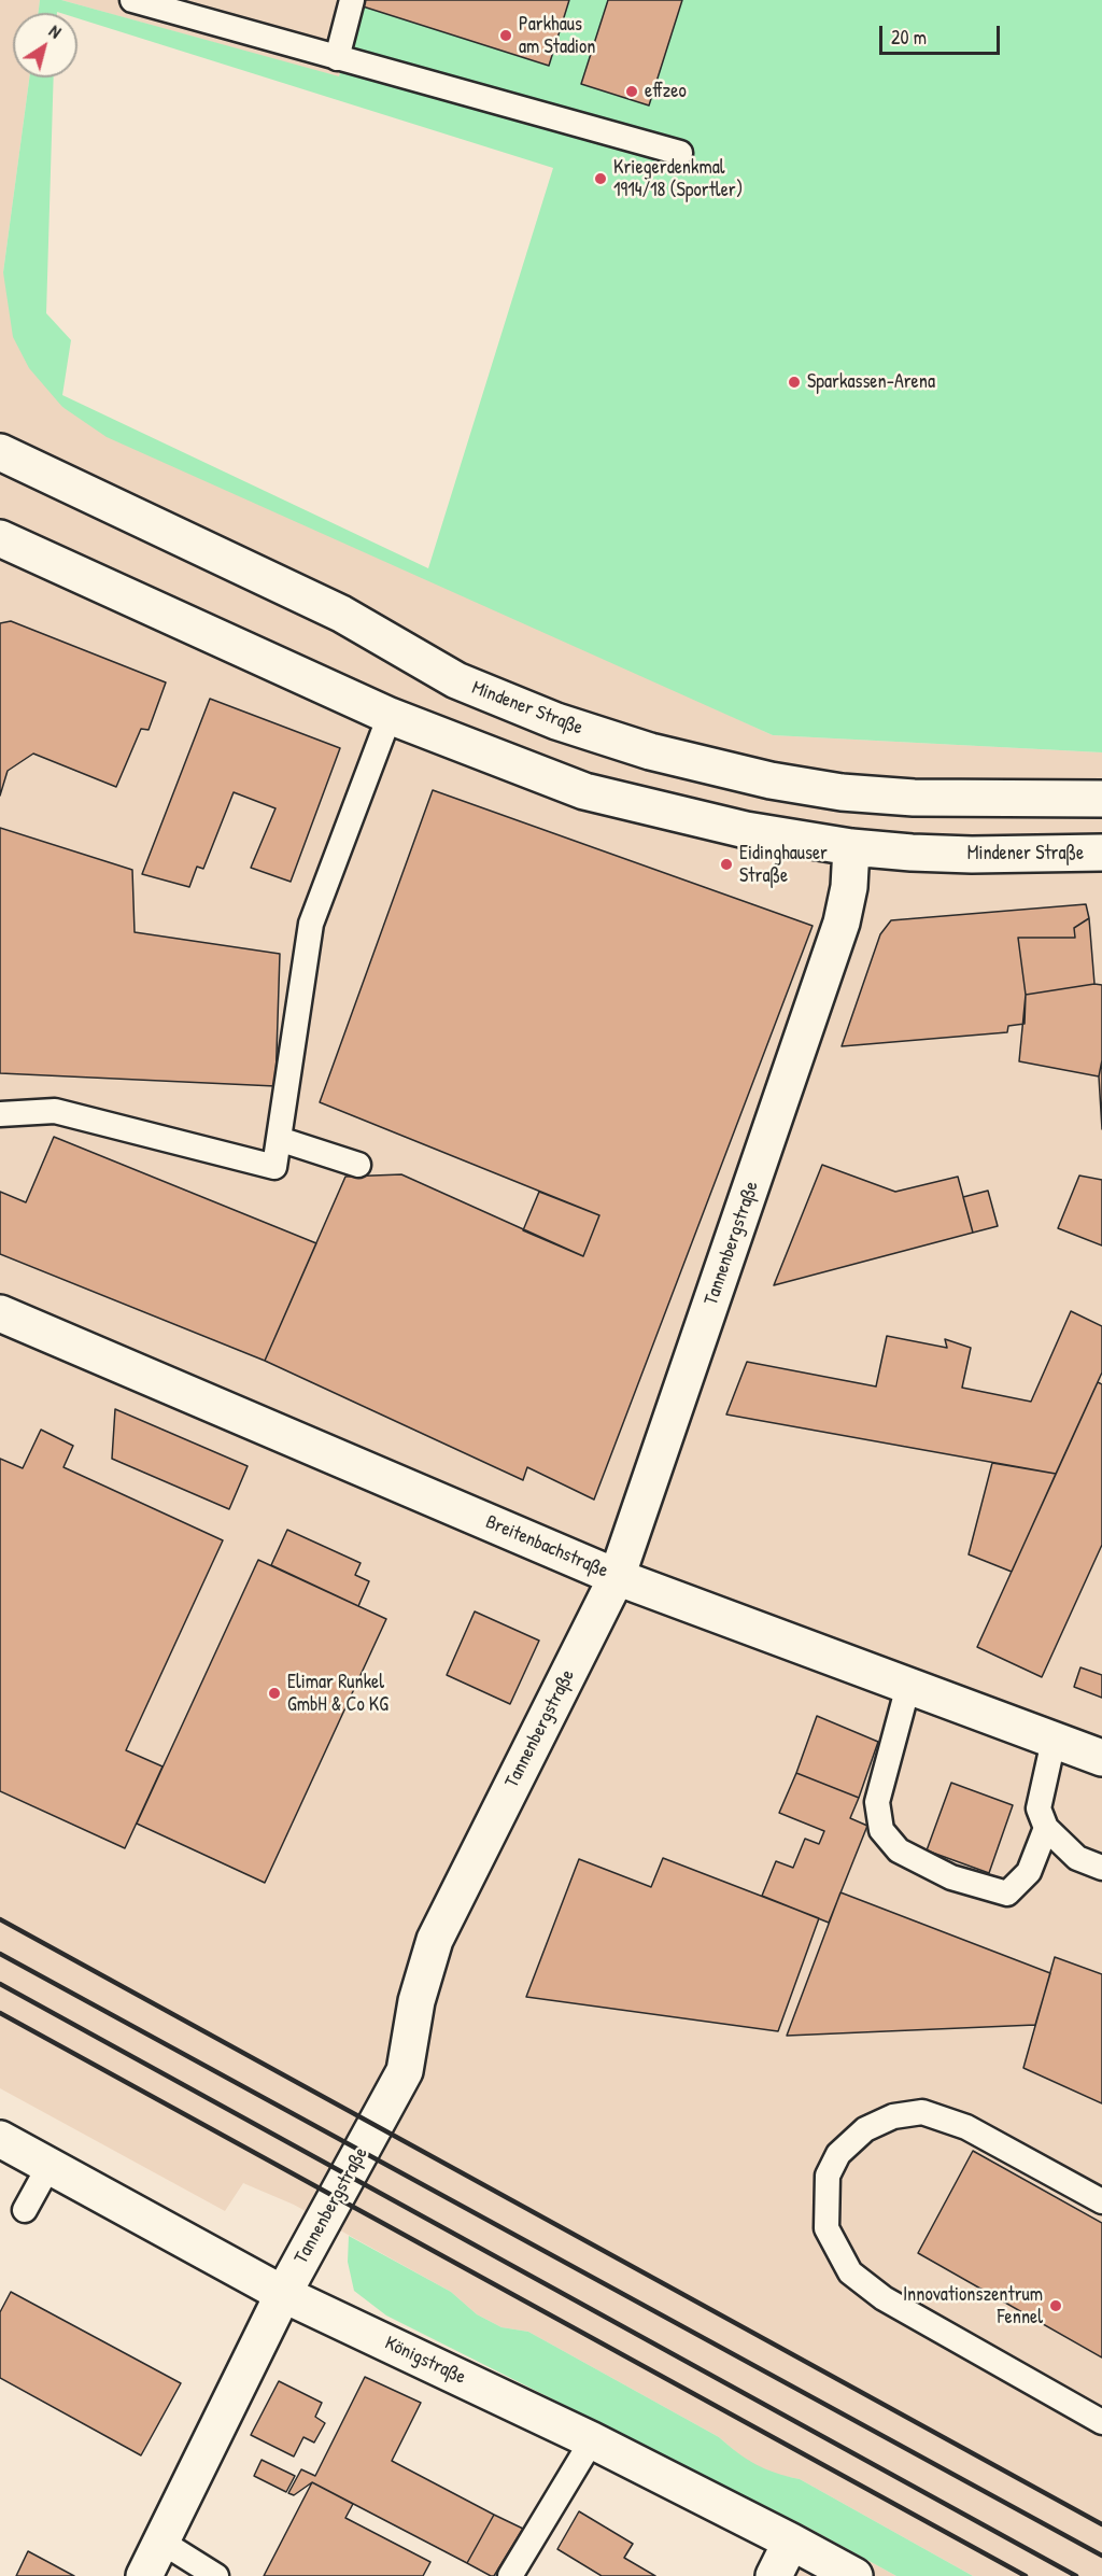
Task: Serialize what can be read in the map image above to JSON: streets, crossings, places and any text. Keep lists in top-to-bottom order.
{
  "streets": {
    "street": [
      "Mindener Straße",
      "Tannenbergstraße",
      "Breitenbachstraße",
      "Königstraße"
    ]
  },
  "crossings": [
    ["Mindener Straße", "Tannenbergstraße"],
    ["Tannenbergstraße", "Breitenbachstraße"],
    ["Tannenbergstraße", "Königstraße"]
  ],
  "places": [
    "Parkhaus am Stadion",
    "effzeo",
    "Kriegerdenkmal 1914/18 (Sportler)",
    "Sparkassen-Arena",
    "Eidinghauser Straße",
    "Elimar Runkel GmbH & Co KG",
    "Innovationszentrum Fennel"
  ],
  "scale_bar": "20 m",
  "north": "top right"
}
